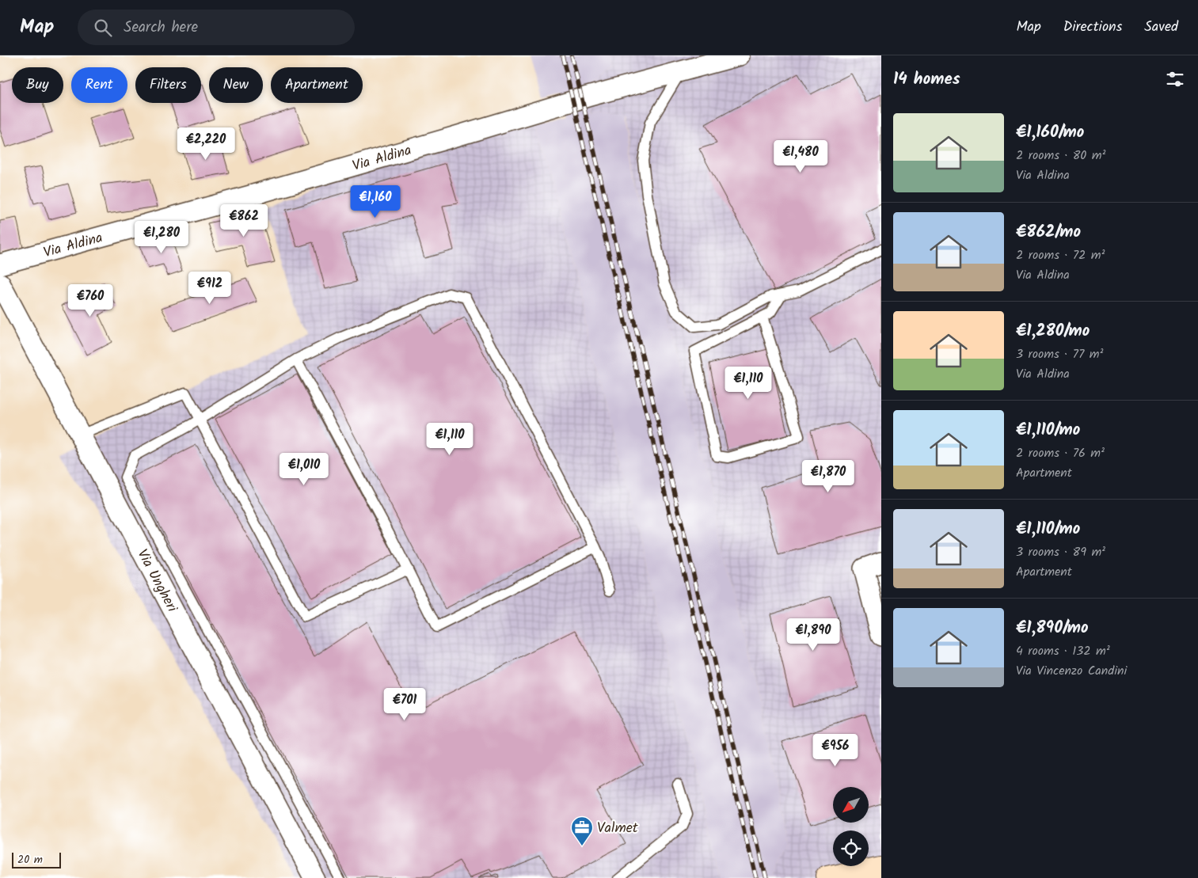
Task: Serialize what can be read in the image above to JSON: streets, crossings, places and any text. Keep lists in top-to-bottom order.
{
  "streets": {
    "street": ["Via Aldina", "Via Ungheri"]
  },
  "places": {
    "office": ["Valmet"]
  },
  "scale_bar": "20 m",
  "north": "bottom left",
  "page": {
    "header": "Map",
    "search": "Search here",
    "nav": ["Map", "Directions", "Saved"],
    "heading": "14 homes",
    "chip": [
      "Buy",
      "Rent",
      "Filters",
      "New",
      "Apartment"
    ],
    "list": [
      {
        "name": "€1,160/mo",
        "note": "2 rooms · 80 m² · Via Aldina"
      },
      {
        "name": "€862/mo",
        "note": "2 rooms · 72 m² · Via Aldina"
      },
      {
        "name": "€1,280/mo",
        "note": "3 rooms · 77 m² · Via Aldina"
      },
      {
        "name": "€1,110/mo",
        "note": "2 rooms · 76 m² · Apartment"
      },
      {
        "name": "€1,110/mo",
        "note": "3 rooms · 89 m² · Apartment"
      },
      {
        "name": "€1,890/mo",
        "note": "4 rooms · 132 m² · Via Vincenzo Candini"
      }
    ],
    "price": [
      "€2,220",
      "€1,480",
      "€1,160",
      "€862",
      "€1,280",
      "€912",
      "€760",
      "€1,110",
      "€1,110",
      "€1,010",
      "€1,870",
      "€1,890",
      "€701",
      "€956"
    ],
    "scale": "20 m"
  }
}
